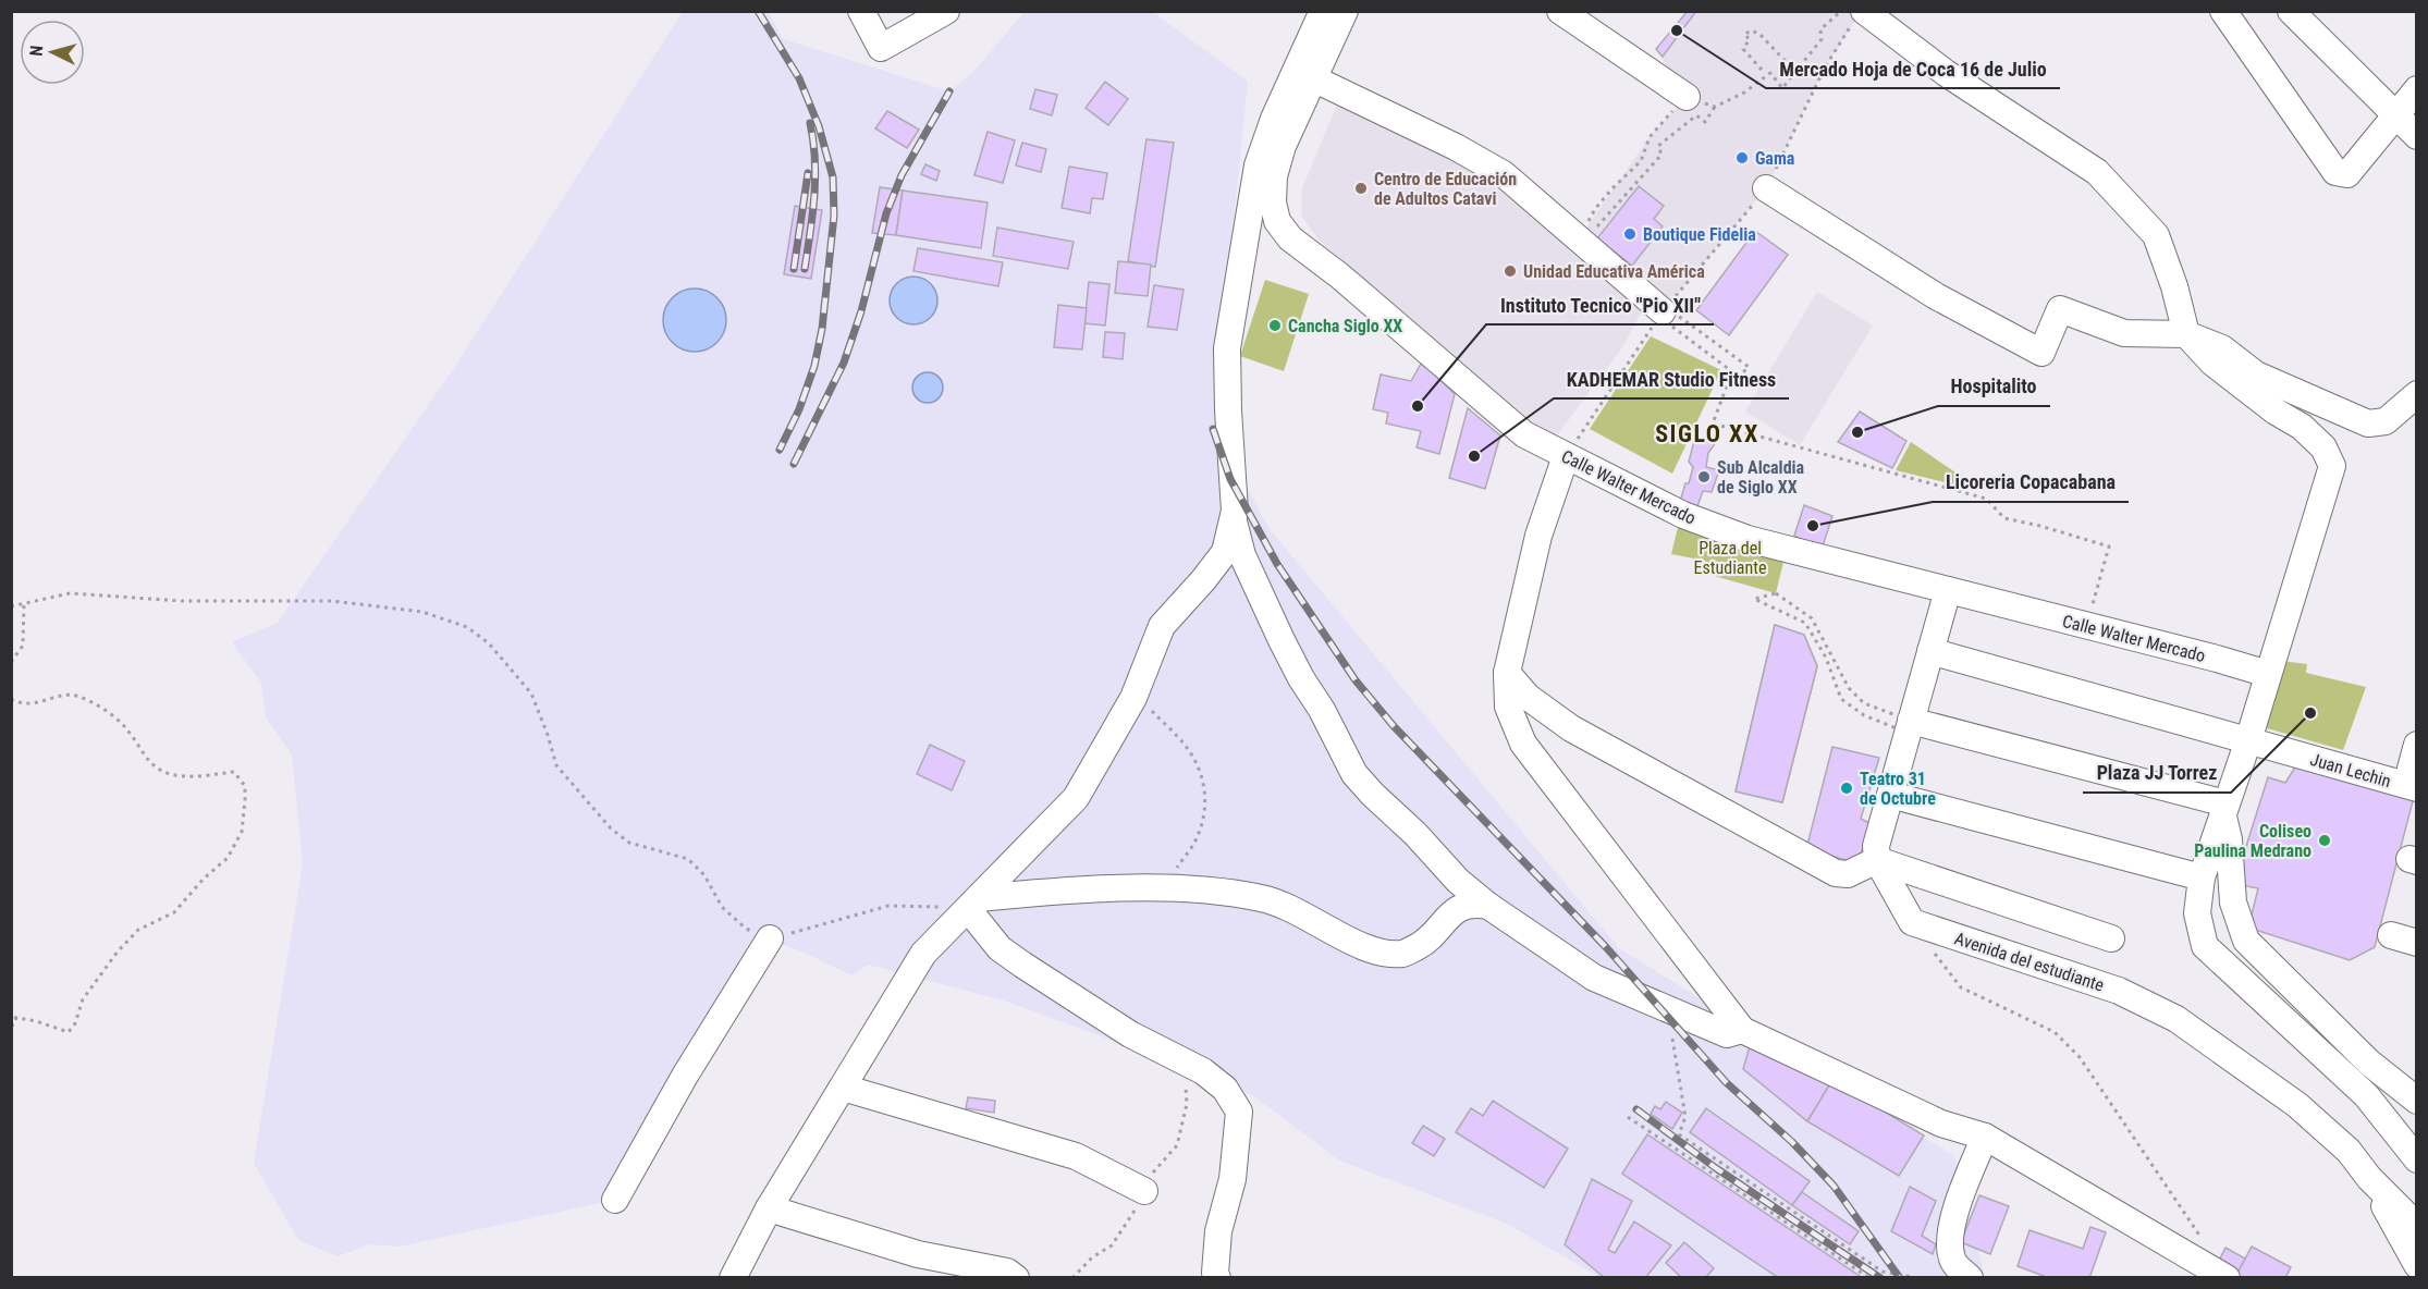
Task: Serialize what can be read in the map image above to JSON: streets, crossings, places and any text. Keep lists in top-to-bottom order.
{
  "streets": {
    "street": ["Calle Walter Mercado", "Juan Lechin", "Avenida del estudiante"]
  },
  "districts": ["SIGLO XX"],
  "parks": ["Plaza del Estudiante"],
  "places": [
    "Mercado Hoja de Coca 16 de Julio",
    "Gama",
    "Centro de Educación de Adultos Catavi",
    "Boutique Fidelia",
    "Unidad Educativa América",
    "Cancha Siglo XX",
    "Instituto Tecnico \"Pio XII\"",
    "Hospitalito",
    "KADHEMAR Studio Fitness",
    "Sub Alcaldia de Siglo XX",
    "Licoreria Copacabana",
    "Plaza JJ Torrez",
    "Teatro 31 de Octubre",
    "Coliseo Paulina Medrano"
  ],
  "north": "left"
}
